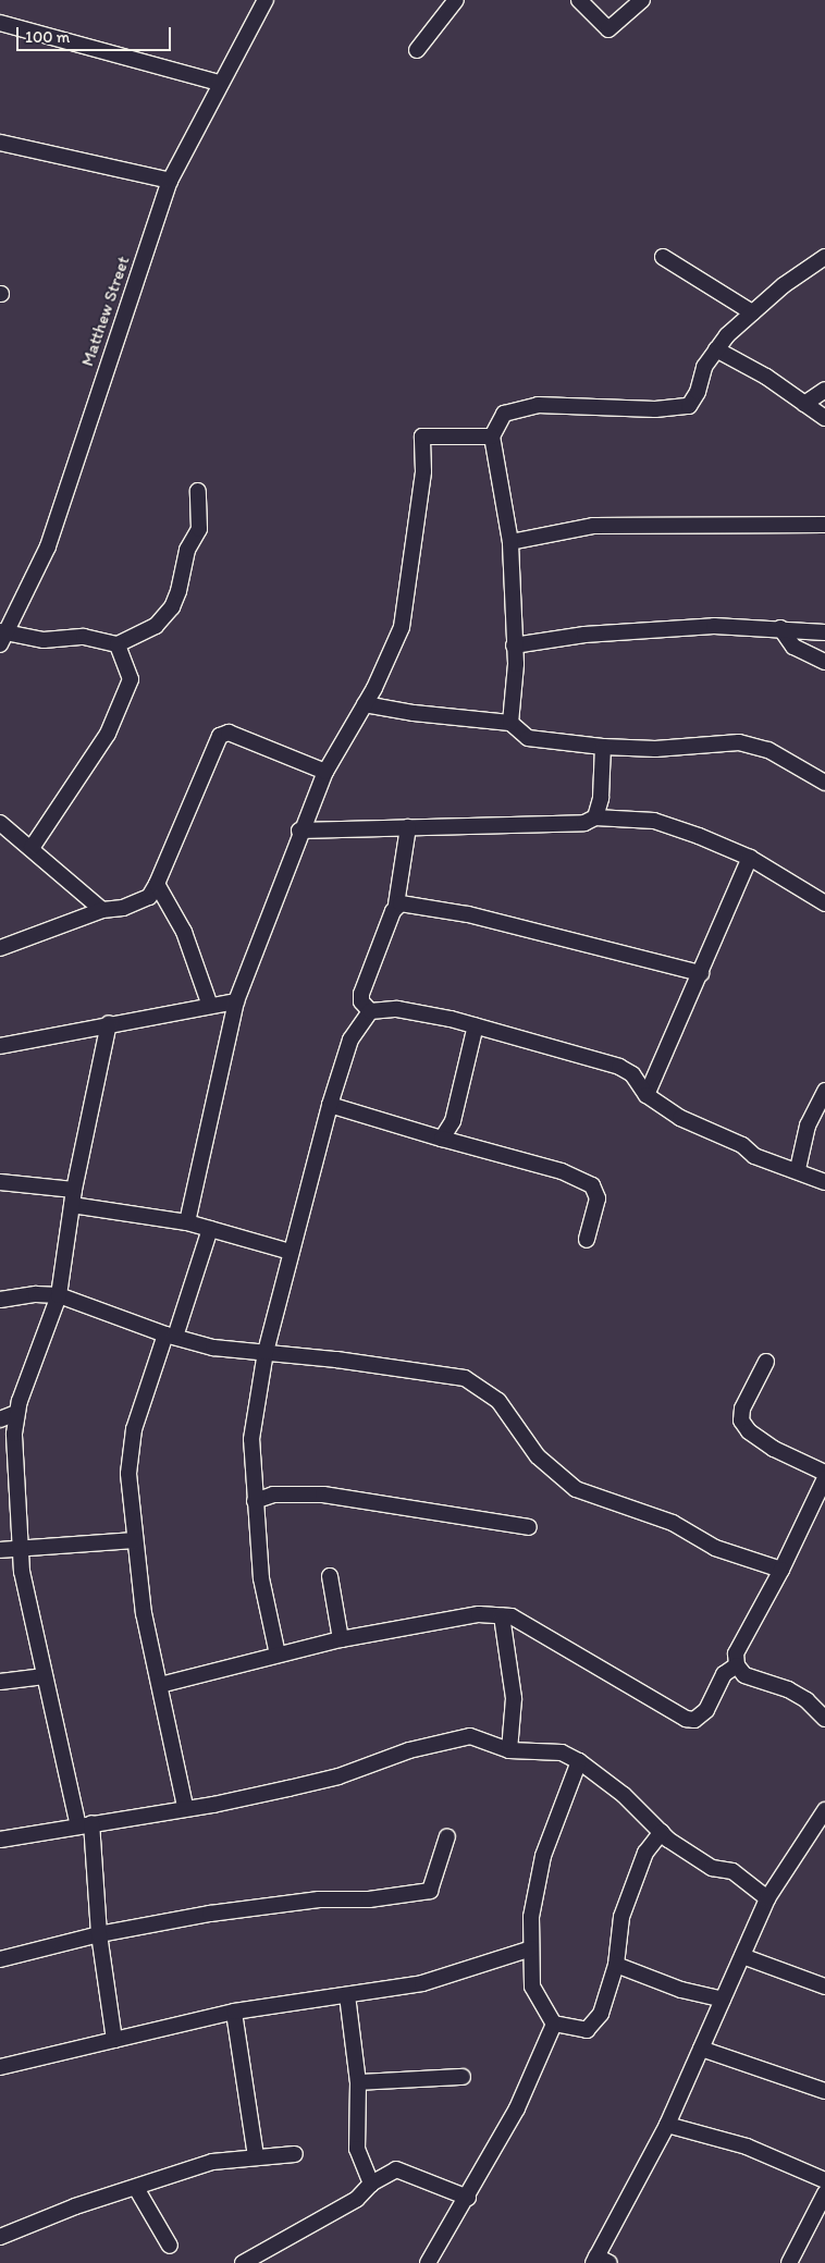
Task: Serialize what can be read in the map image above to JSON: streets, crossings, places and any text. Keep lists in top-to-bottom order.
{
  "streets": {
    "street": ["Matthew Street"]
  },
  "scale_bar": "100 m"
}
